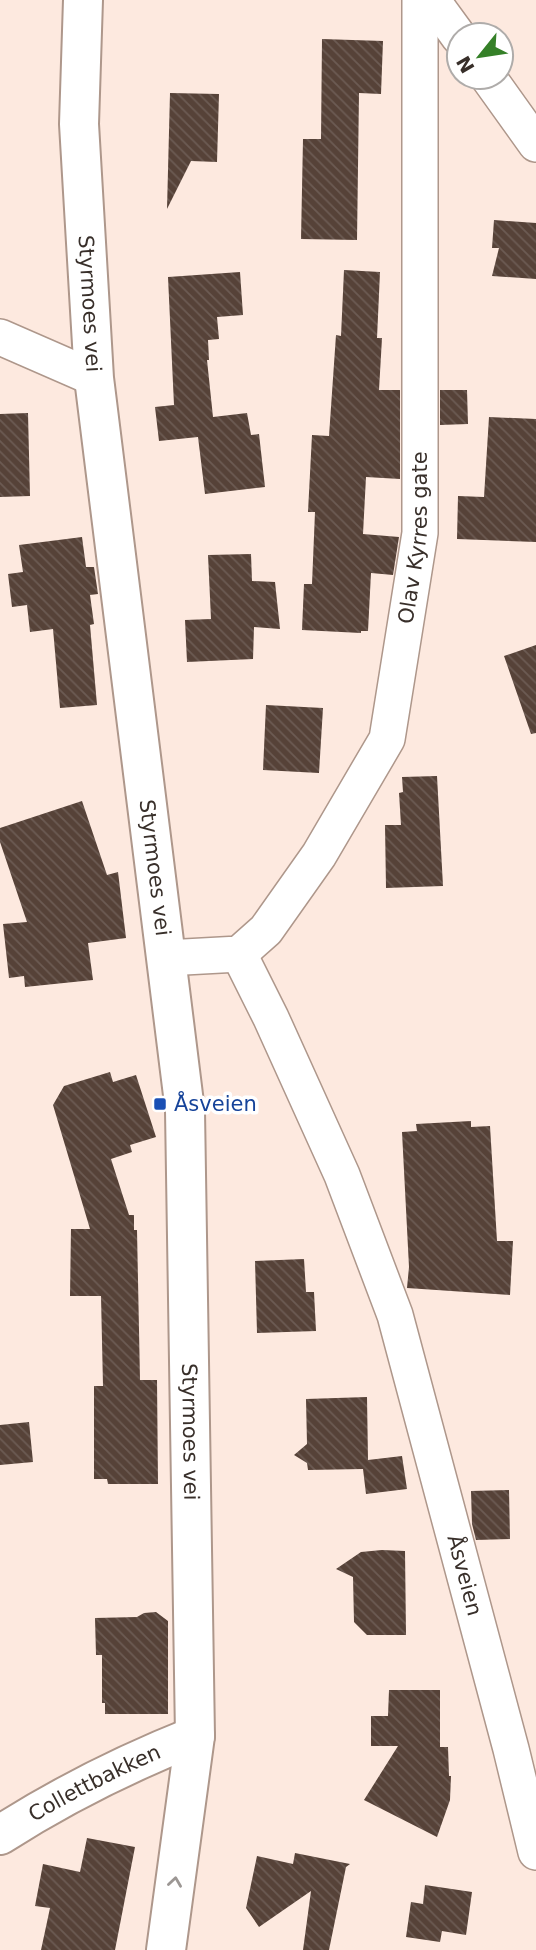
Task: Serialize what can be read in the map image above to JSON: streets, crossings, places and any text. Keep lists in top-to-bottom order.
{
  "streets": {
    "main road": ["Styrmoes vei", "Collettbakken"],
    "street": ["Olav Kyrres gate", "Åsveien"]
  },
  "crossings": [
    ["Styrmoes vei", "Collettbakken"],
    ["Olav Kyrres gate", "Åsveien"]
  ],
  "places": {
    "transit": ["Åsveien"]
  },
  "north": "bottom left"
}
